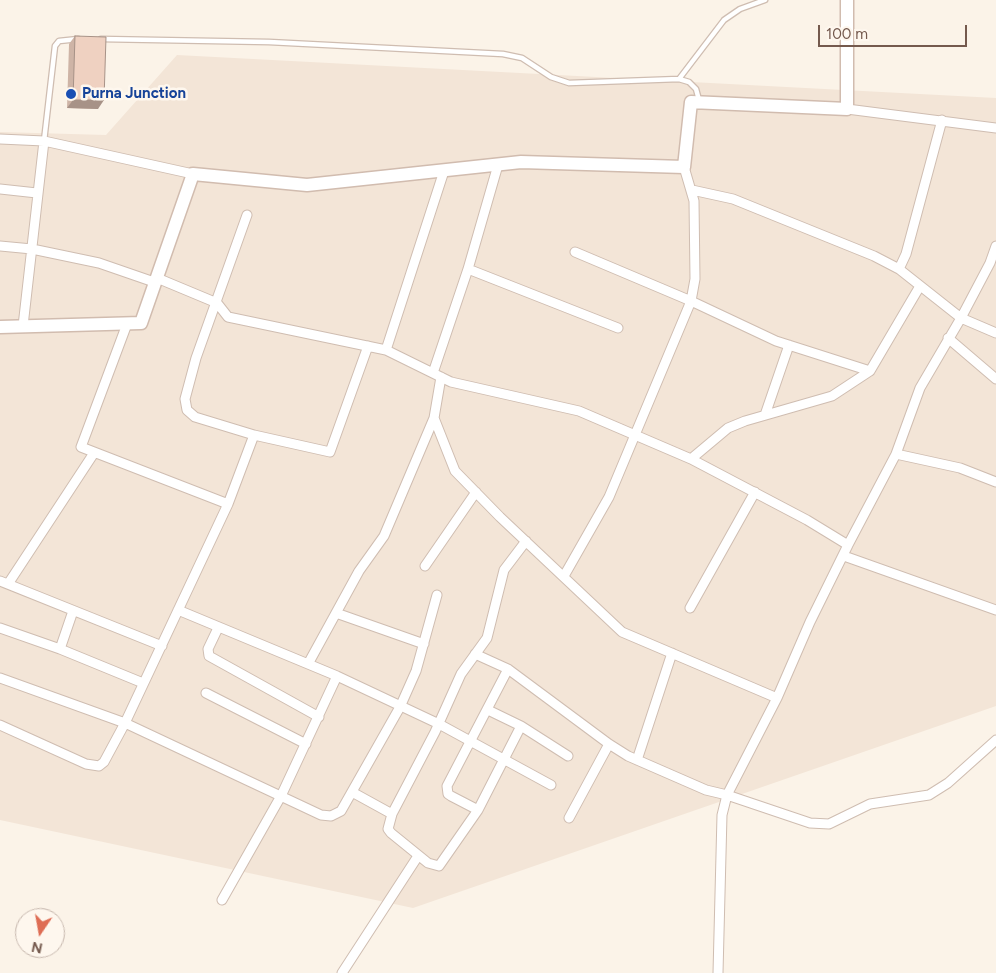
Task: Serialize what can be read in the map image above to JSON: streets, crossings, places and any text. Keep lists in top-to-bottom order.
{
  "places": ["Purna Junction"],
  "scale_bar": "100 m",
  "north": "bottom"
}
